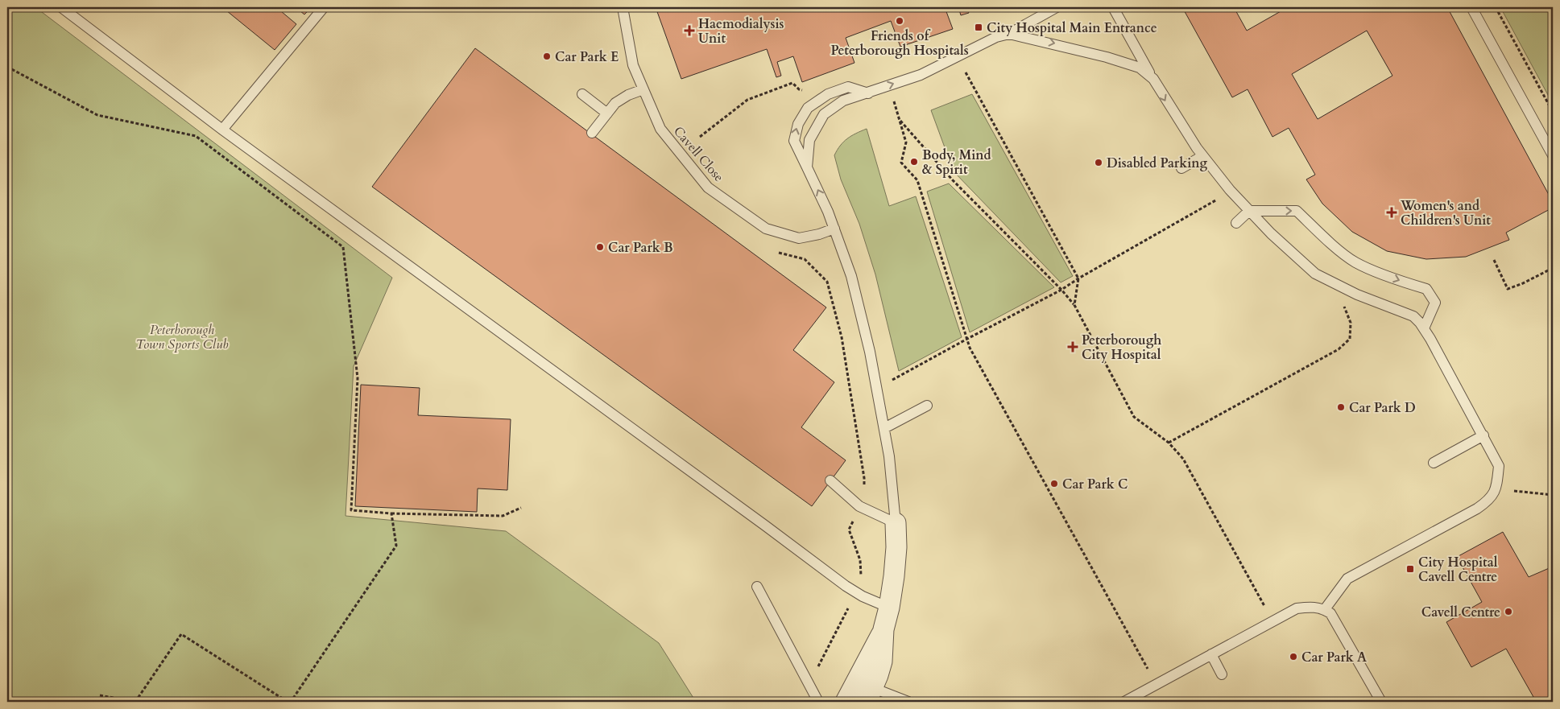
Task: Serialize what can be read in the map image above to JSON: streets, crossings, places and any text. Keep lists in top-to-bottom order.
{
  "streets": {
    "lane": ["Cavell Close"]
  },
  "parks": ["Peterborough Town Sports Club"],
  "places": {
    "other": [
      "Friends of Peterborough Hospitals",
      "Car Park E",
      "Body, Mind & Spirit",
      "Disabled Parking",
      "Car Park B",
      "Car Park D",
      "Car Park C",
      "Cavell Centre",
      "Car Park A"
    ],
    "transit": ["City Hospital Main Entrance", "City Hospital Cavell Centre"],
    "health": ["Haemodialysis Unit", "Women's and Children's Unit", "Peterborough City Hospital"]
  }
}
